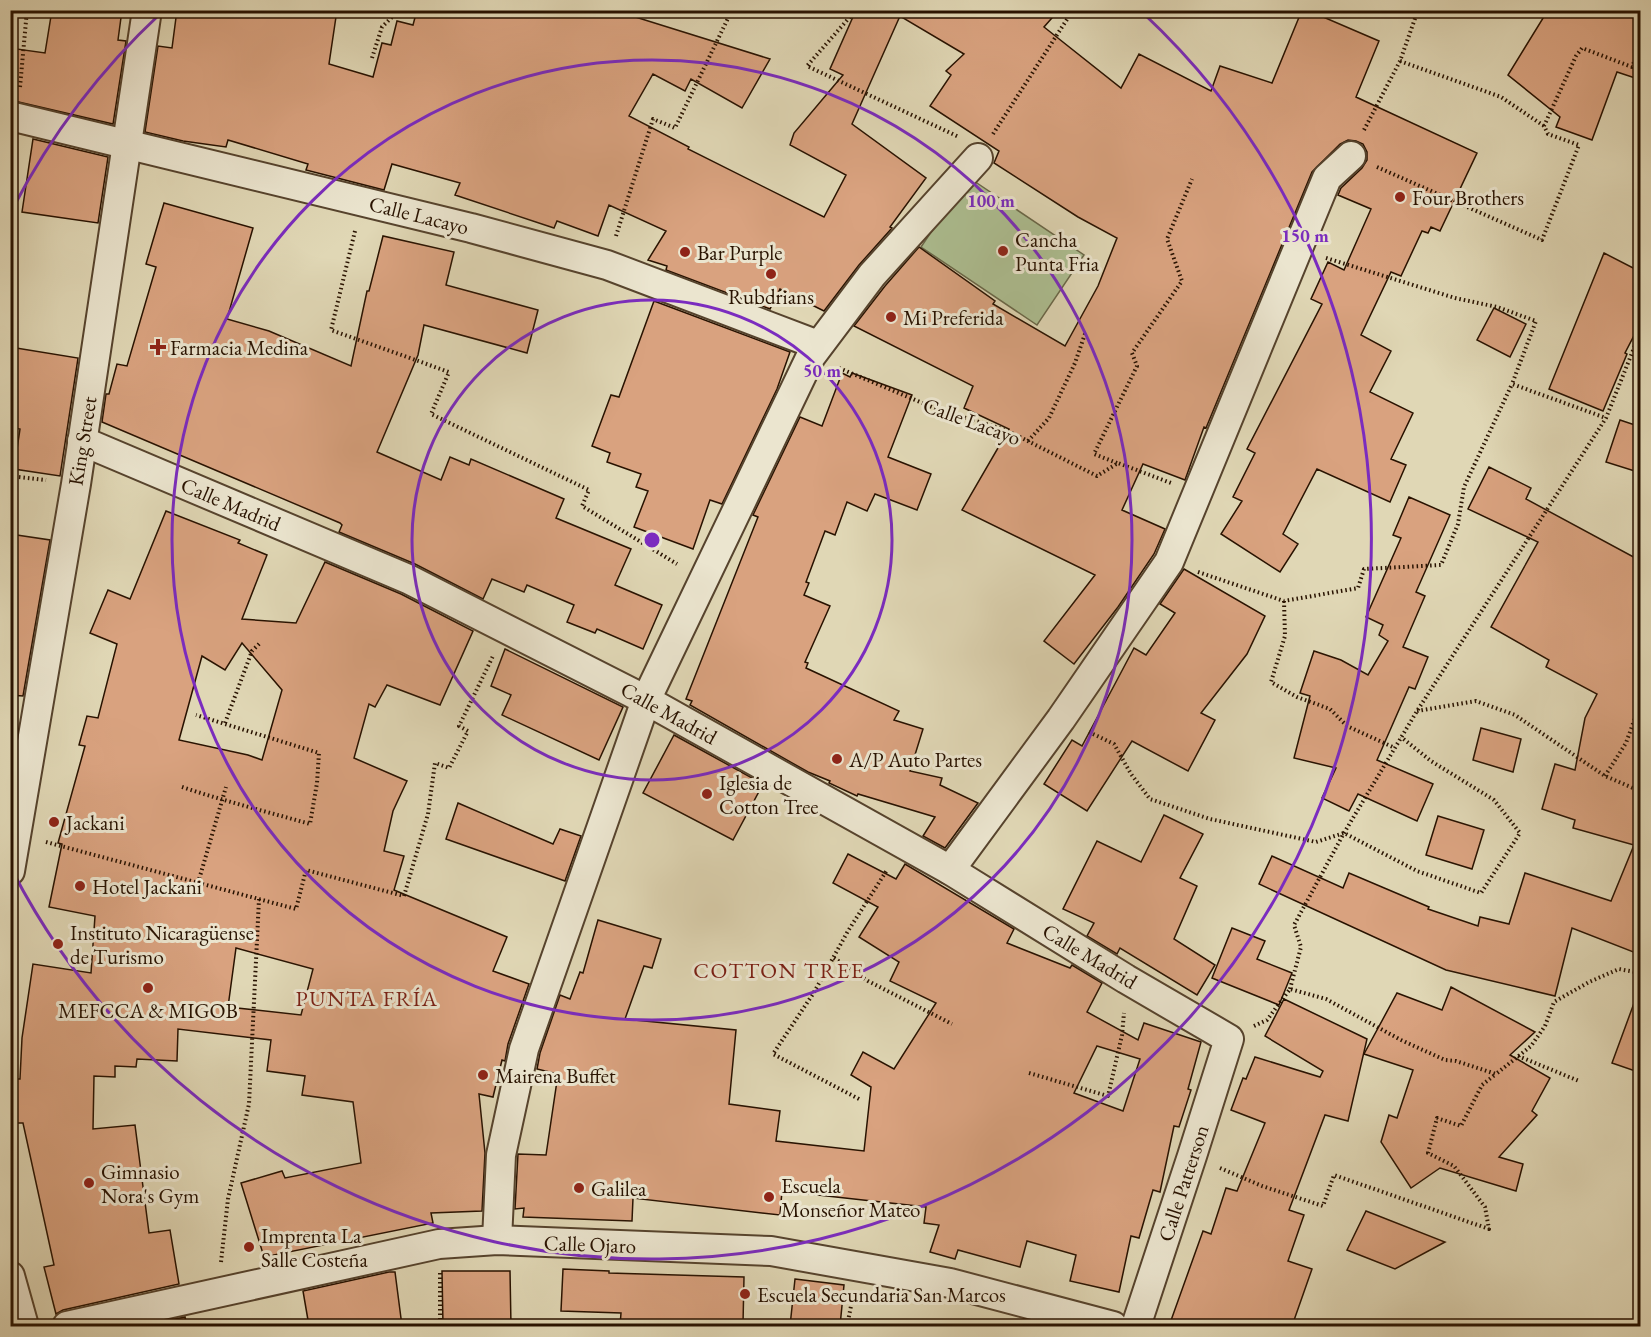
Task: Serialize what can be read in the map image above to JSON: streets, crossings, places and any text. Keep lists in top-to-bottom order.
{
  "streets": {
    "street": [
      "Calle Lacayo",
      "King Street",
      "Calle Madrid",
      "Calle Patterson",
      "Calle Ojaro"
    ]
  },
  "crossings": [
    ["Calle Lacayo", "King Street"],
    ["King Street", "Calle Madrid"],
    ["Calle Madrid", "Calle Patterson"]
  ],
  "districts": ["COTTON TREE", "PUNTA FRÍA"],
  "places": {
    "other": [
      "Four Brothers",
      "Cancha Punta Fria",
      "Bar Purple",
      "Rubdrians",
      "Mi Preferida",
      "A/P Auto Partes",
      "Iglesia de Cotton Tree",
      "Jackani",
      "Hotel Jackani",
      "Instituto Nicaragüense de Turismo",
      "MEFCCA & MIGOB",
      "Mairena Buffet",
      "Gimnasio Nora's Gym",
      "Galilea",
      "Escuela Monseñor Mateo",
      "Imprenta La Salle Costeña",
      "Escuela Secundaria San Marcos"
    ],
    "health": ["Farmacia Medina"]
  },
  "rings": ["100 m", "150 m", "50 m"]
}
